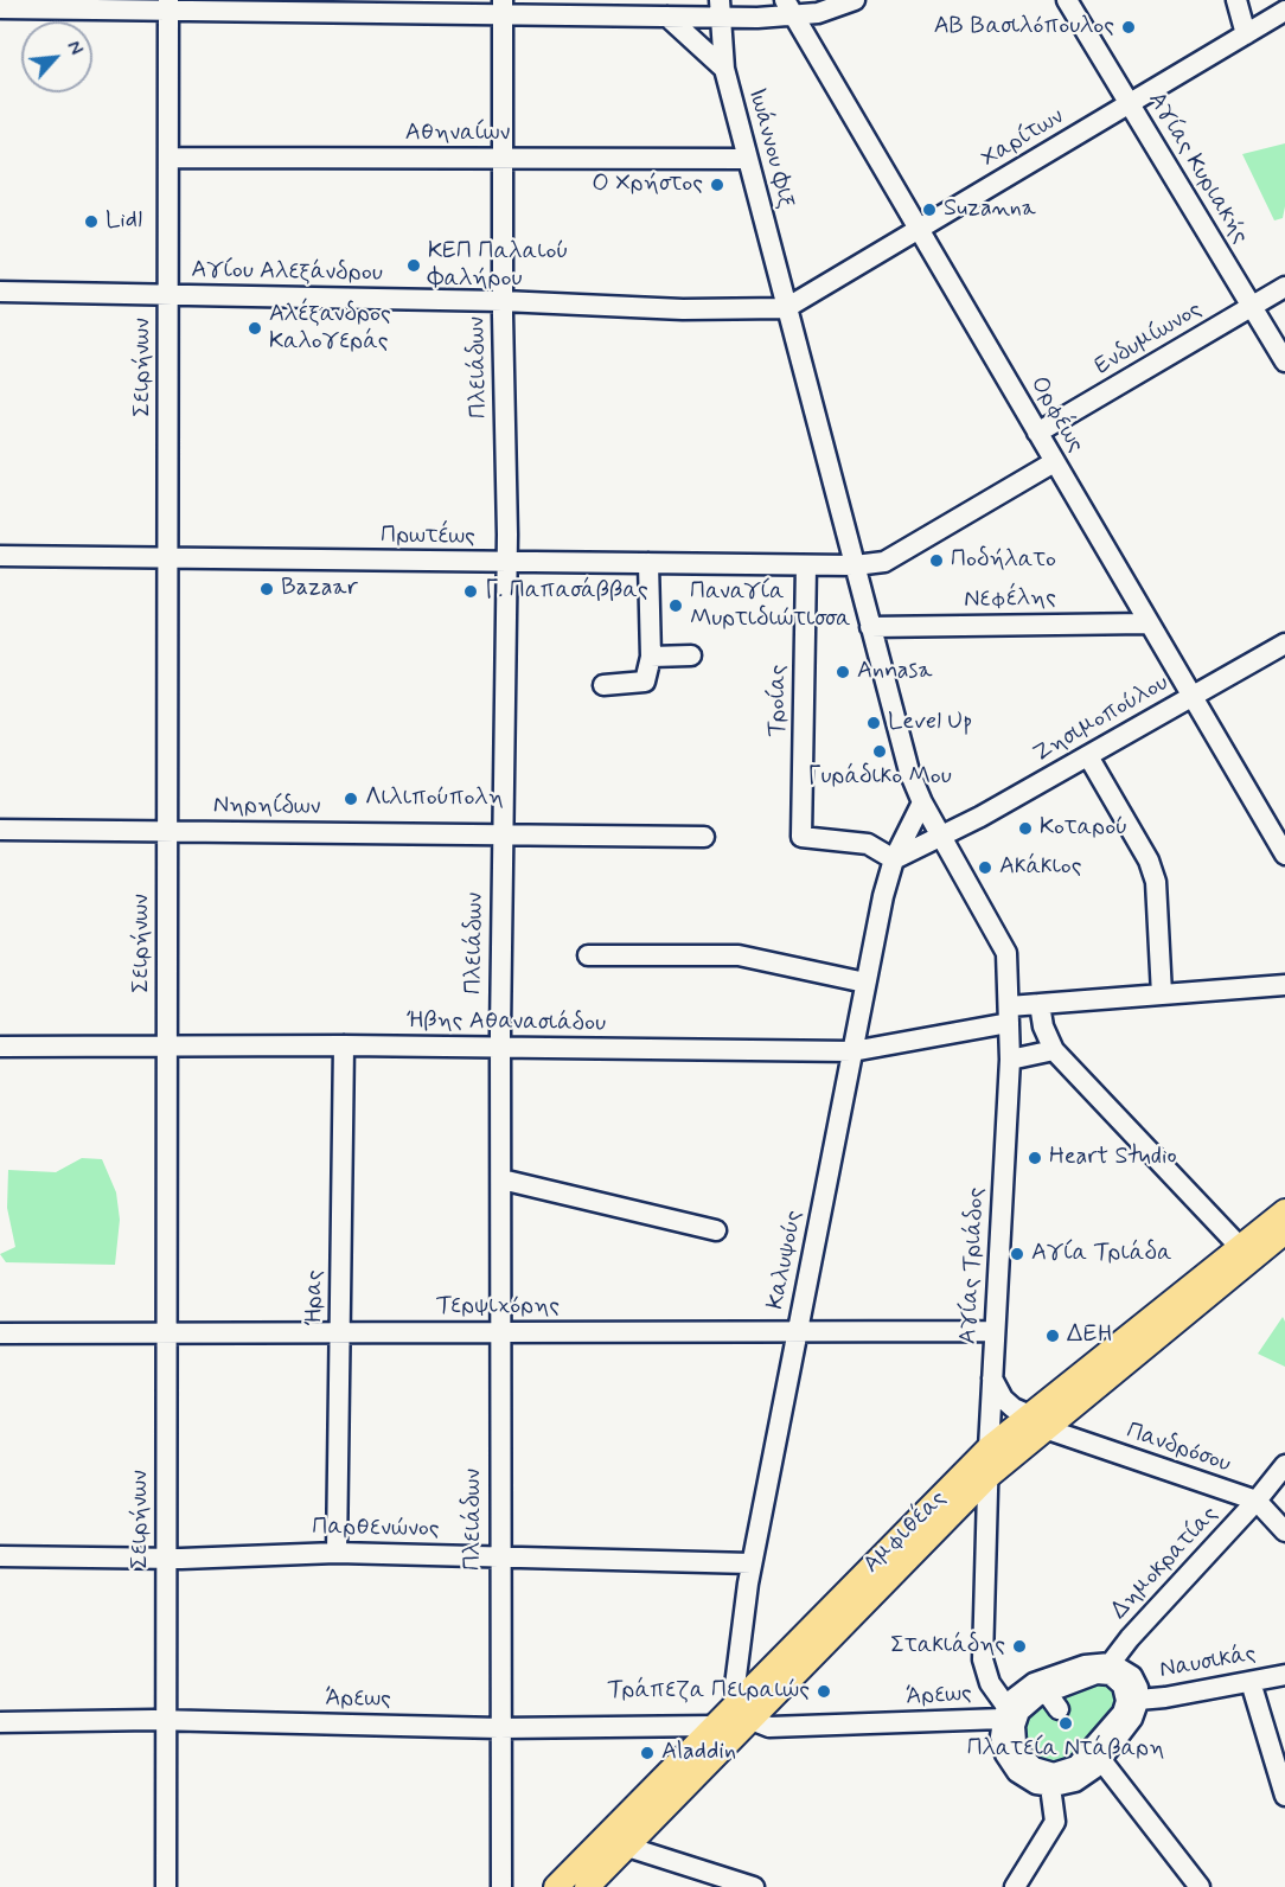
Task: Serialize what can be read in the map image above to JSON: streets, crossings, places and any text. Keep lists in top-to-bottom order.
{
  "streets": {
    "main road": ["Αμφιθέας"],
    "street": [
      "Αθηναίων",
      "Χαρίτων",
      "Ιωάννου Φιξ",
      "Αγίας Κυριακής",
      "Αγίου Αλεξάνδρου",
      "Ενδυμίωνος",
      "Σειρήνων",
      "Πλειάδων",
      "Ορφέως",
      "Πρωτέως",
      "Νεφέλης",
      "Τροίας",
      "Ζησιμοπούλου",
      "Νηρηίδων",
      "Ήβης Αθανασιάδου",
      "Καλυψούς",
      "Αγίας Τριάδος",
      "Ήρας",
      "Τερψιχόρης",
      "Πανδρόσου",
      "Παρθενώνος",
      "Δημοκρατίας",
      "Ναυσικάς",
      "Άρεως"
    ]
  },
  "crossings": [
    ["Αθηναίων", "Ιωάννου Φιξ"],
    ["Αθηναίων", "Σειρήνων"],
    ["Αθηναίων", "Πλειάδων"],
    ["Χαρίτων", "Ιωάννου Φιξ"],
    ["Χαρίτων", "Αγίας Κυριακής"],
    ["Χαρίτων", "Αγίου Αλεξάνδρου"],
    ["Χαρίτων", "Ορφέως"],
    ["Ιωάννου Φιξ", "Αγίου Αλεξάνδρου"],
    ["Ιωάννου Φιξ", "Πρωτέως"],
    ["Ιωάννου Φιξ", "Αγίας Τριάδος"],
    ["Αγίας Κυριακής", "Ενδυμίωνος"],
    ["Αγίου Αλεξάνδρου", "Σειρήνων"],
    ["Αγίου Αλεξάνδρου", "Πλειάδων"],
    ["Ενδυμίωνος", "Ορφέως"],
    ["Σειρήνων", "Πρωτέως"],
    ["Σειρήνων", "Νηρηίδων"],
    ["Σειρήνων", "Ήβης Αθανασιάδου"],
    ["Σειρήνων", "Τερψιχόρης"],
    ["Σειρήνων", "Παρθενώνος"],
    ["Σειρήνων", "Άρεως"],
    ["Πλειάδων", "Πρωτέως"],
    ["Πλειάδων", "Νηρηίδων"],
    ["Πλειάδων", "Ήβης Αθανασιάδου"],
    ["Πλειάδων", "Τερψιχόρης"],
    ["Πλειάδων", "Παρθενώνος"],
    ["Πλειάδων", "Άρεως"],
    ["Ορφέως", "Νεφέλης"],
    ["Ορφέως", "Ζησιμοπούλου"],
    ["Πρωτέως", "Τροίας"],
    ["Πρωτέως", "Αγίας Τριάδος"],
    ["Νεφέλης", "Αγίας Τριάδος"],
    ["Τροίας", "Καλυψούς"],
    ["Ζησιμοπούλου", "Αγίας Τριάδος"],
    ["Ήβης Αθανασιάδου", "Καλυψούς"],
    ["Ήβης Αθανασιάδου", "Αγίας Τριάδος"],
    ["Ήβης Αθανασιάδου", "Ήρας"],
    ["Καλυψούς", "Αγίας Τριάδος"],
    ["Καλυψούς", "Τερψιχόρης"],
    ["Καλυψούς", "Παρθενώνος"],
    ["Καλυψούς", "Αμφιθέας"],
    ["Καλυψούς", "Άρεως"],
    ["Αγίας Τριάδος", "Τερψιχόρης"],
    ["Αγίας Τριάδος", "Πανδρόσου"],
    ["Αγίας Τριάδος", "Αμφιθέας"],
    ["Αγίας Τριάδος", "Άρεως"],
    ["Ήρας", "Τερψιχόρης"],
    ["Ήρας", "Παρθενώνος"],
    ["Πανδρόσου", "Αμφιθέας"],
    ["Πανδρόσου", "Δημοκρατίας"],
    ["Αμφιθέας", "Άρεως"]
  ],
  "places": [
    "ΑΒ Βασιλόπουλος",
    "Ο Χρήστος",
    "Suzanna",
    "Lidl",
    "ΚΕΠ Παλαιού Φαλήρου",
    "Αλέξανδρος Καλογεράς",
    "Ποδήλατο",
    "Bazaar",
    "Γ. Παπασάββας",
    "Παναγία Μυρτιδιώτισσα",
    "Annasa",
    "Level Up",
    "Γυράδικο Μου",
    "Λιλιπούπολη",
    "Κοταρού",
    "Ακάκιος",
    "Heart Studio",
    "Αγία Τριάδα",
    "ΔΕΗ",
    "Στακιάδης",
    "Τράπεζα Πειραιώς",
    "Πλατεία Ντάβαρη",
    "Aladdin"
  ],
  "north": "top right"
}
